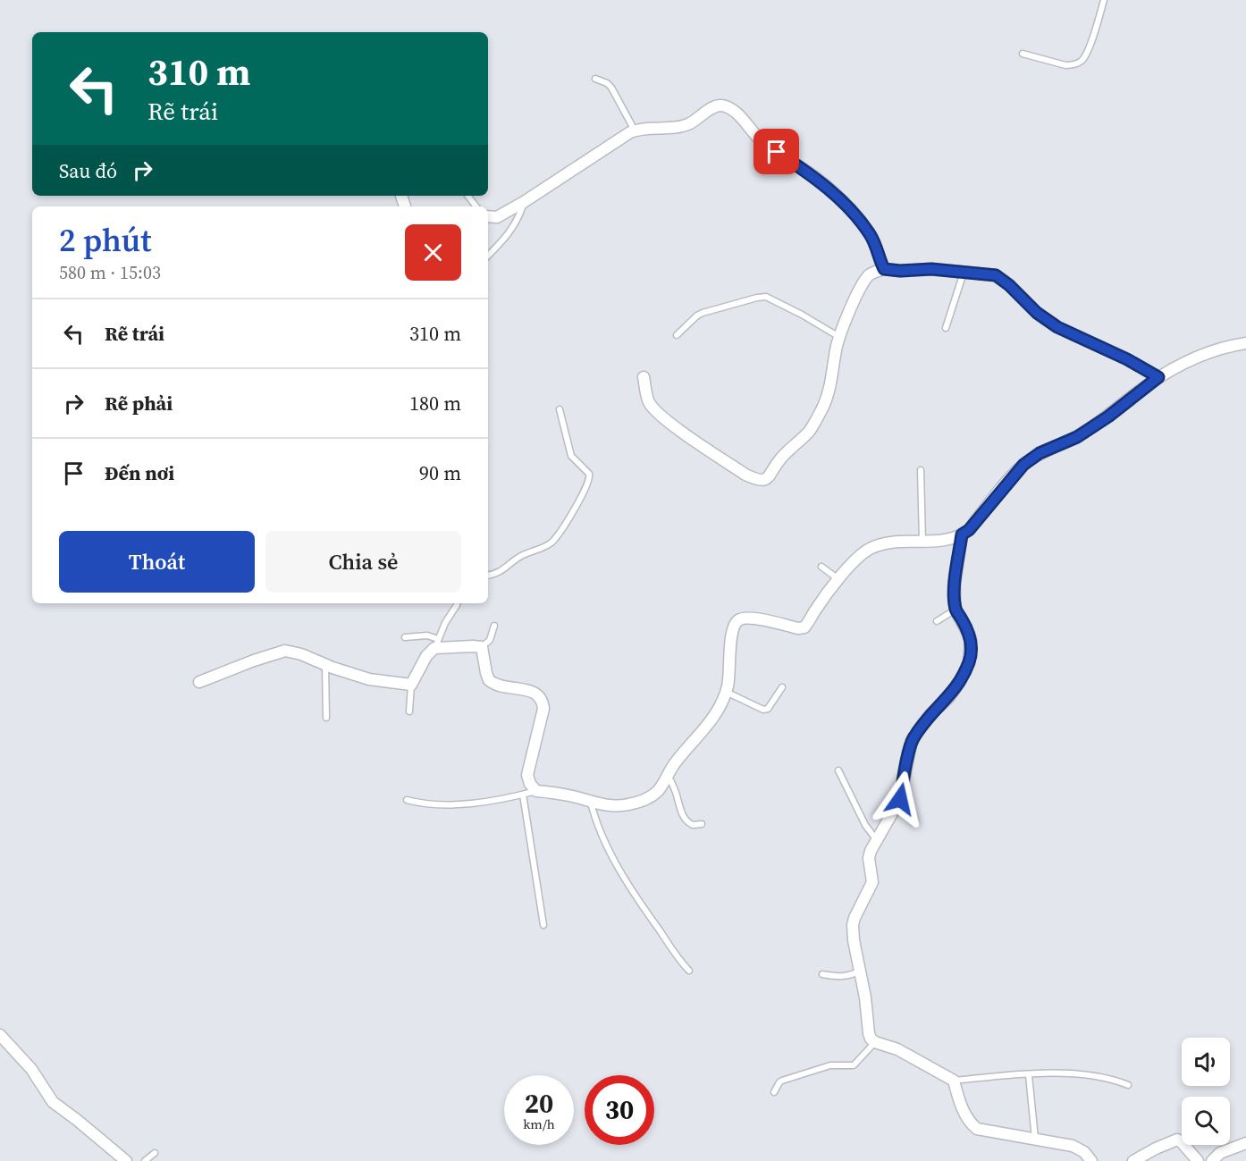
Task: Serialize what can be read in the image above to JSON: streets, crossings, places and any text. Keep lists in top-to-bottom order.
{
  "page": {
    "turn": ["310 m", "Rẽ trái"],
    "then": "Sau đó",
    "heading": ["2 phút", "580 m · 15:03"],
    "list": [
      {
        "name": "Rẽ trái",
        "value": "310 m"
      },
      {
        "name": "Rẽ phải",
        "value": "180 m"
      },
      {
        "name": "Đến nơi",
        "value": "90 m"
      }
    ],
    "buttons": ["Thoát", "Chia sẻ"],
    "speed": "20 km/h",
    "limit": "30"
  }
}
